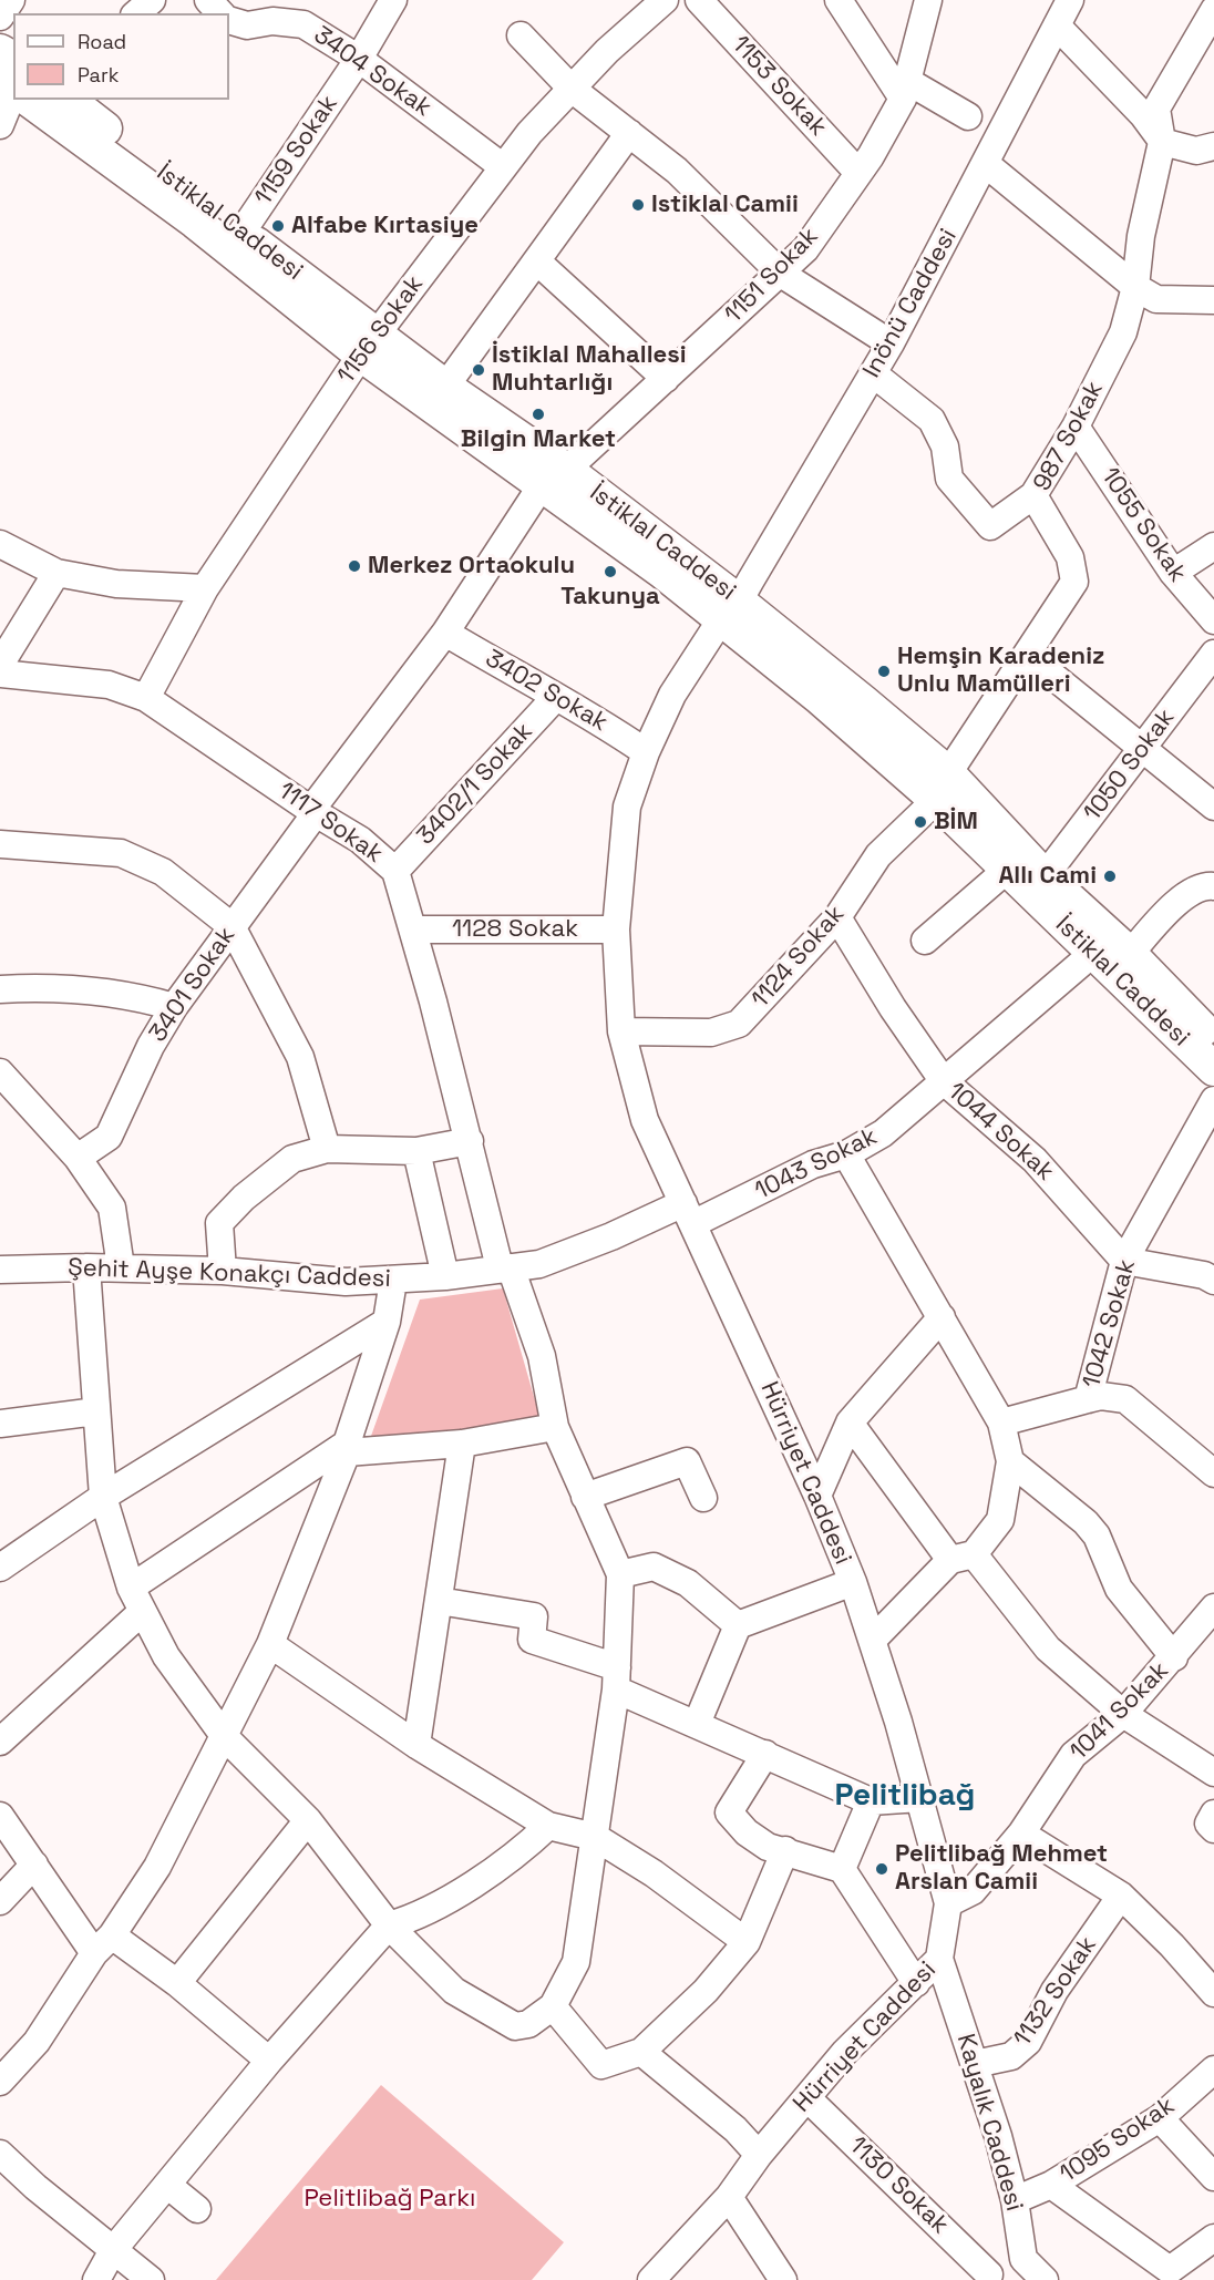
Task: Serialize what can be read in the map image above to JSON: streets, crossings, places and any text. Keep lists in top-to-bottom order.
{
  "streets": {
    "main road": ["İstiklal Caddesi"],
    "street": [
      "3404 Sokak",
      "1153 Sokak",
      "1159 Sokak",
      "1151 Sokak",
      "Inönü Caddesi",
      "1156 Sokak",
      "987 Sokak",
      "1055 Sokak",
      "3402 Sokak",
      "1050 Sokak",
      "3402/1 Sokak",
      "1117 Sokak",
      "1128 Sokak",
      "1124 Sokak",
      "3401 Sokak",
      "1044 Sokak",
      "1043 Sokak",
      "Şehit Ayşe Konakçı Caddesi",
      "1042 Sokak",
      "Hürriyet Caddesi",
      "1041 Sokak",
      "1132 Sokak",
      "Kayalık Caddesi",
      "1095 Sokak",
      "1130 Sokak"
    ]
  },
  "crossings": [
    ["3404 Sokak", "1159 Sokak"],
    ["3404 Sokak", "1156 Sokak"],
    ["1153 Sokak", "1151 Sokak"],
    ["1159 Sokak", "İstiklal Caddesi"],
    ["İstiklal Caddesi", "1151 Sokak"],
    ["İstiklal Caddesi", "Inönü Caddesi"],
    ["İstiklal Caddesi", "1156 Sokak"],
    ["İstiklal Caddesi", "987 Sokak"],
    ["İstiklal Caddesi", "1050 Sokak"],
    ["İstiklal Caddesi", "1124 Sokak"],
    ["İstiklal Caddesi", "1043 Sokak"],
    ["İstiklal Caddesi", "Hürriyet Caddesi"],
    ["1151 Sokak", "3401 Sokak"],
    ["Inönü Caddesi", "Hürriyet Caddesi"],
    ["1156 Sokak", "1117 Sokak"],
    ["987 Sokak", "1055 Sokak"],
    ["987 Sokak", "1124 Sokak"],
    ["3402 Sokak", "3402/1 Sokak"],
    ["3402 Sokak", "3401 Sokak"],
    ["3402 Sokak", "Hürriyet Caddesi"],
    ["3402/1 Sokak", "1117 Sokak"],
    ["1117 Sokak", "1128 Sokak"],
    ["1117 Sokak", "3401 Sokak"],
    ["1117 Sokak", "Şehit Ayşe Konakçı Caddesi"],
    ["1128 Sokak", "Hürriyet Caddesi"],
    ["1124 Sokak", "1044 Sokak"],
    ["1124 Sokak", "Hürriyet Caddesi"],
    ["1044 Sokak", "1043 Sokak"],
    ["1044 Sokak", "1042 Sokak"],
    ["1043 Sokak", "Şehit Ayşe Konakçı Caddesi"],
    ["1043 Sokak", "Hürriyet Caddesi"],
    ["Şehit Ayşe Konakçı Caddesi", "Hürriyet Caddesi"],
    ["Hürriyet Caddesi", "1041 Sokak"],
    ["Hürriyet Caddesi", "Kayalık Caddesi"],
    ["Hürriyet Caddesi", "1130 Sokak"],
    ["1132 Sokak", "Kayalık Caddesi"],
    ["Kayalık Caddesi", "1095 Sokak"]
  ],
  "districts": ["Pelitlibağ"],
  "parks": ["Pelitlibağ Parkı"],
  "places": [
    "Istiklal Camii",
    "Alfabe Kırtasiye",
    "İstiklal Mahallesi Muhtarlığı",
    "Bilgin Market",
    "Merkez Ortaokulu",
    "Takunya",
    "Hemşin Karadeniz Unlu Mamülleri",
    "BİM",
    "Allı Cami",
    "Pelitlibağ Mehmet Arslan Camii"
  ],
  "legend": ["Road", "Park"]
}
